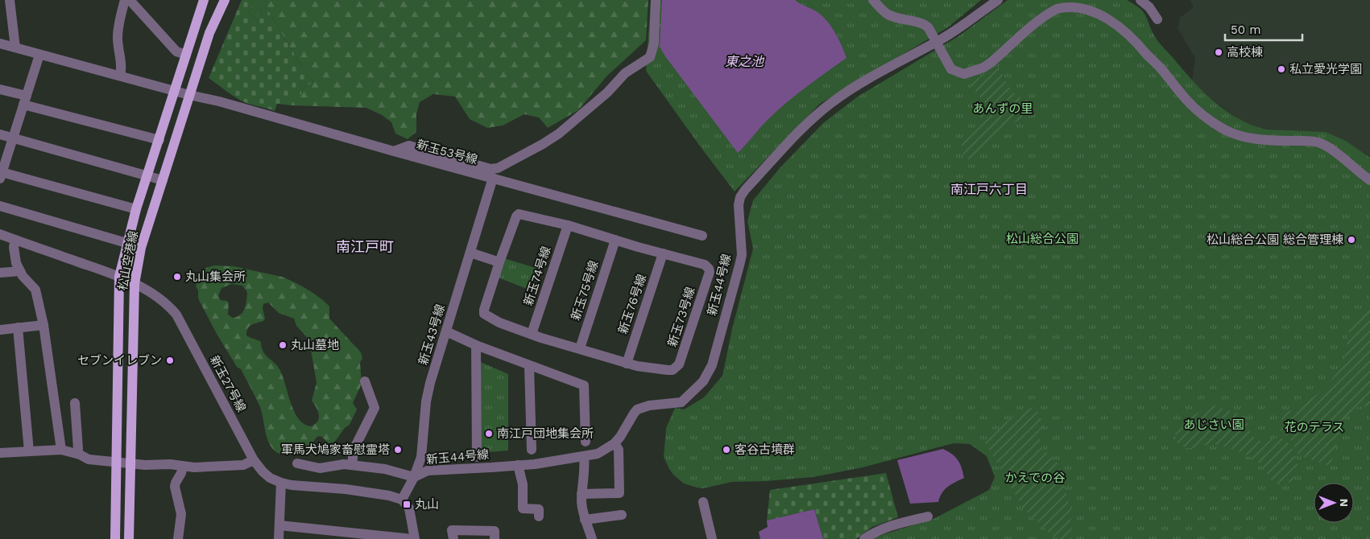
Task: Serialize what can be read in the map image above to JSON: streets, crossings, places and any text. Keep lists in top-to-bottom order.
{
  "streets": {
    "main road": ["松山空港線"],
    "street": [
      "新玉53号線",
      "新玉74号線",
      "新玉44号線",
      "新玉75号線",
      "新玉76号線",
      "新玉73号線",
      "新玉43号線",
      "新玉27号線"
    ]
  },
  "crossings": [
    ["新玉53号線", "松山空港線"],
    ["新玉53号線", "新玉43号線"],
    ["松山空港線", "新玉27号線"],
    ["新玉74号線", "新玉73号線"],
    ["新玉44号線", "新玉43号線"],
    ["新玉75号線", "新玉73号線"],
    ["新玉76号線", "新玉73号線"],
    ["新玉43号線", "新玉27号線"]
  ],
  "districts": ["南江戸六丁目", "南江戸町"],
  "water": ["東之池"],
  "parks": [
    "あんずの里",
    "松山総合公園",
    "あじさい園",
    "花のテラス",
    "かえでの谷"
  ],
  "places": {
    "other": [
      "高校棟",
      "私立愛光学園",
      "松山総合公園 総合管理棟",
      "丸山集会所",
      "丸山墓地",
      "セブンイレブン",
      "南江戸団地集会所",
      "軍馬犬鳩家畜慰霊塔",
      "客谷古墳群"
    ],
    "transit": ["丸山"]
  },
  "scale_bar": "50 m",
  "north": "right"
}
